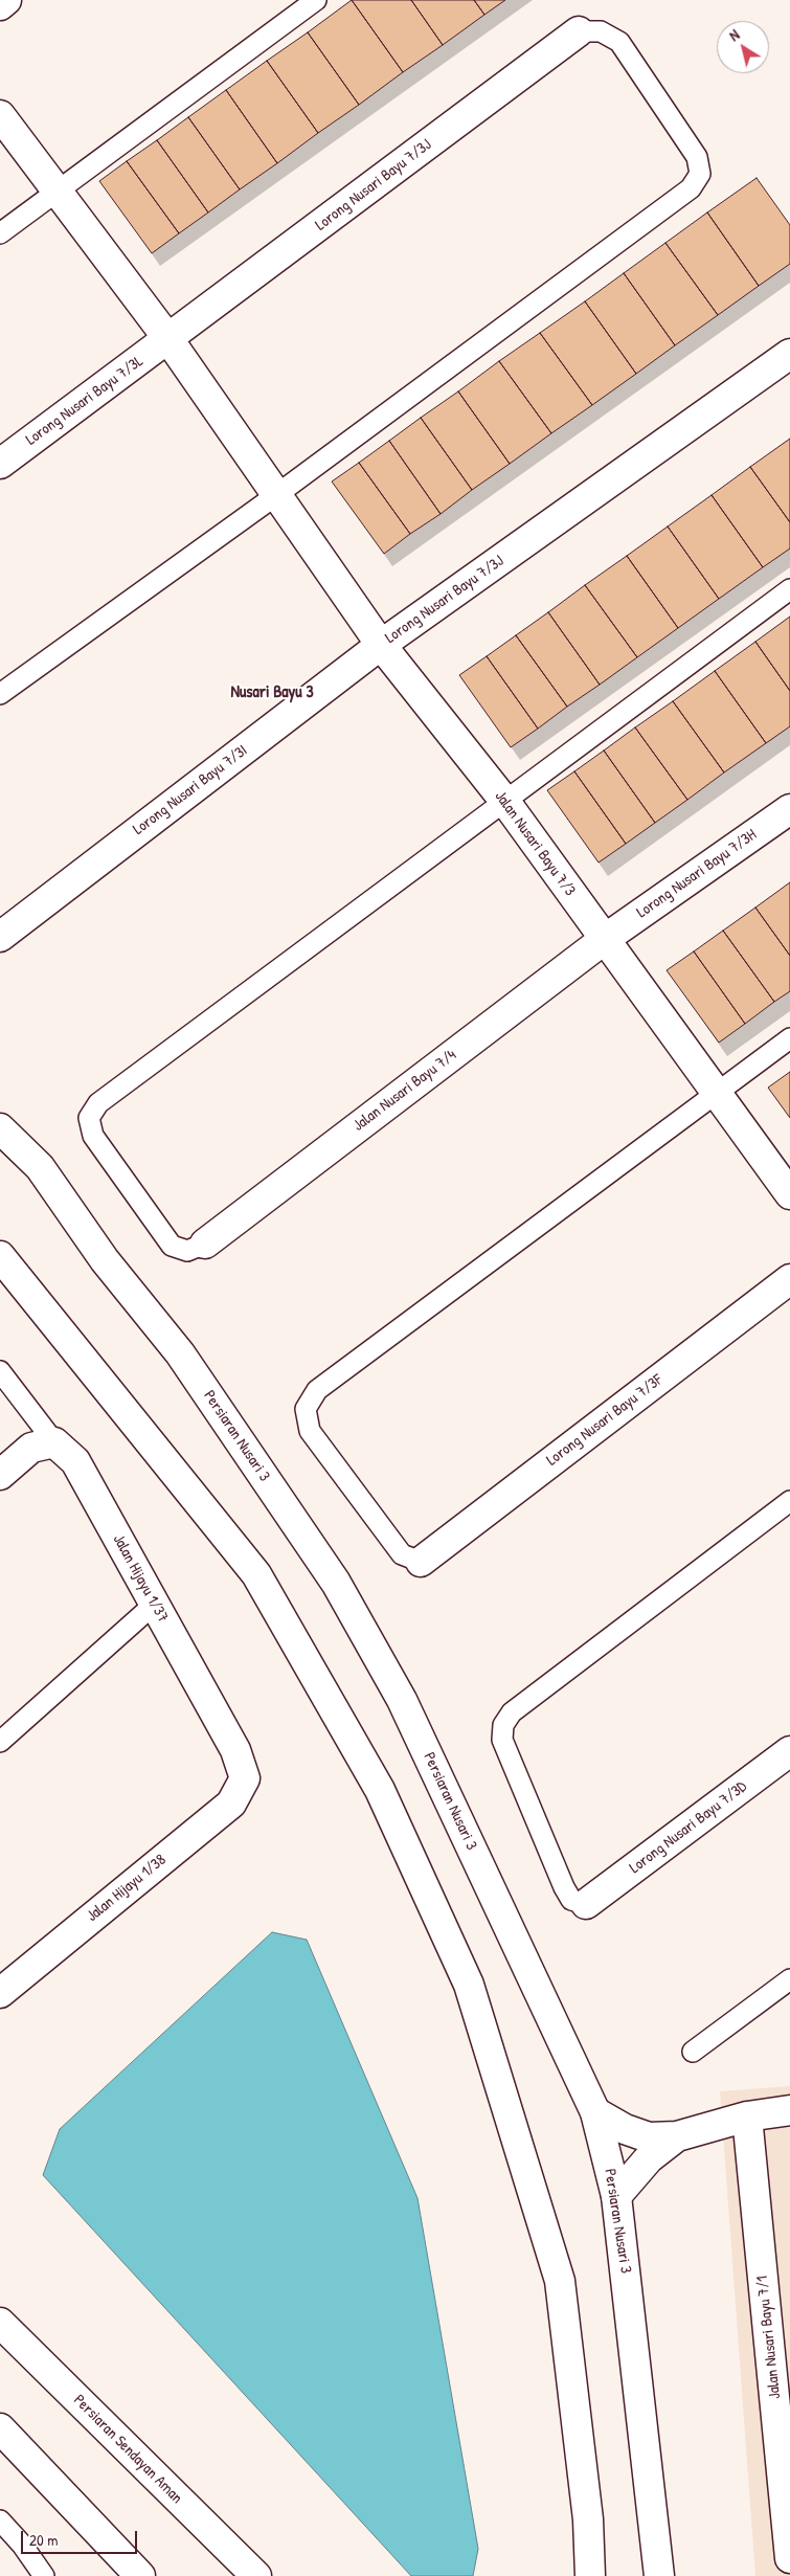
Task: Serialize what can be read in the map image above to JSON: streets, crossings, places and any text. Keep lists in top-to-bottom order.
{
  "streets": {
    "street": [
      "Lorong Nusari Bayu 7/3J",
      "Lorong Nusari Bayu 7/3L",
      "Lorong Nusari Bayu 7/3I",
      "Jalan Nusari Bayu 7/3",
      "Lorong Nusari Bayu 7/3H",
      "Jalan Nusari Bayu 7/4",
      "Lorong Nusari Bayu 7/3F",
      "Persiaran Nusari 3",
      "Jalan Hijayu 1/37",
      "Lorong Nusari Bayu 7/3D",
      "Jalan Hijayu 1/38",
      "Jalan Nusari Bayu 7/1",
      "Persiaran Sendayan Aman"
    ]
  },
  "crossings": [
    ["Lorong Nusari Bayu 7/3J", "Lorong Nusari Bayu 7/3L"],
    ["Lorong Nusari Bayu 7/3J", "Lorong Nusari Bayu 7/3I"],
    ["Lorong Nusari Bayu 7/3J", "Jalan Nusari Bayu 7/3"],
    ["Lorong Nusari Bayu 7/3L", "Jalan Nusari Bayu 7/3"],
    ["Lorong Nusari Bayu 7/3I", "Jalan Nusari Bayu 7/3"],
    ["Jalan Nusari Bayu 7/3", "Lorong Nusari Bayu 7/3H"],
    ["Jalan Nusari Bayu 7/3", "Jalan Nusari Bayu 7/4"],
    ["Lorong Nusari Bayu 7/3H", "Jalan Nusari Bayu 7/4"],
    ["Jalan Hijayu 1/37", "Jalan Hijayu 1/38"]
  ],
  "districts": ["Nusari Bayu 3"],
  "scale_bar": "20 m",
  "north": "top left"
}
